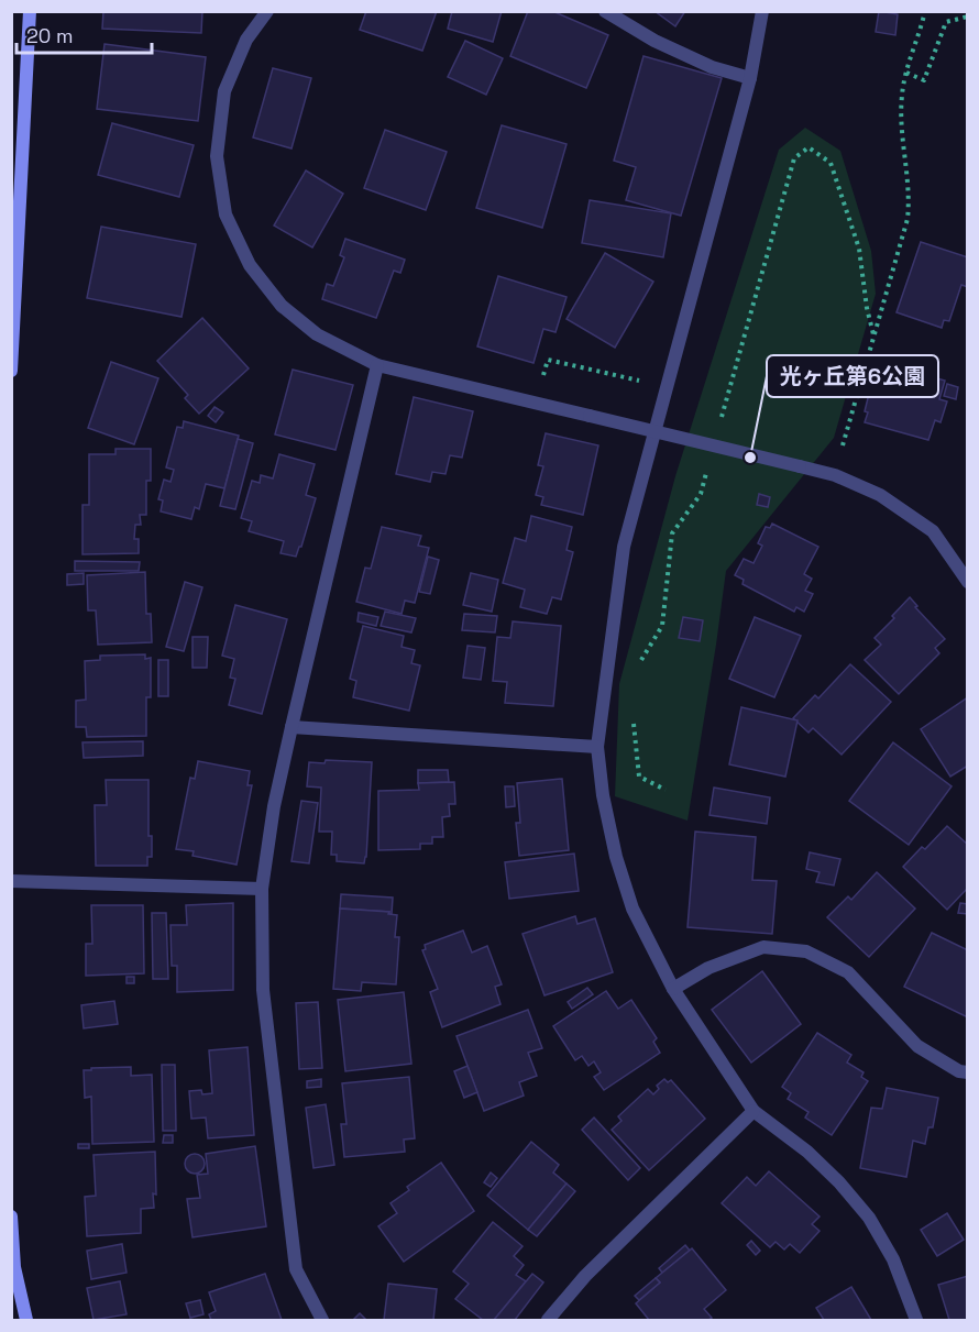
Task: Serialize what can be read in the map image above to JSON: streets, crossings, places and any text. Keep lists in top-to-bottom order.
{
  "places": ["光ヶ丘第6公園"],
  "scale_bar": "20 m"
}
